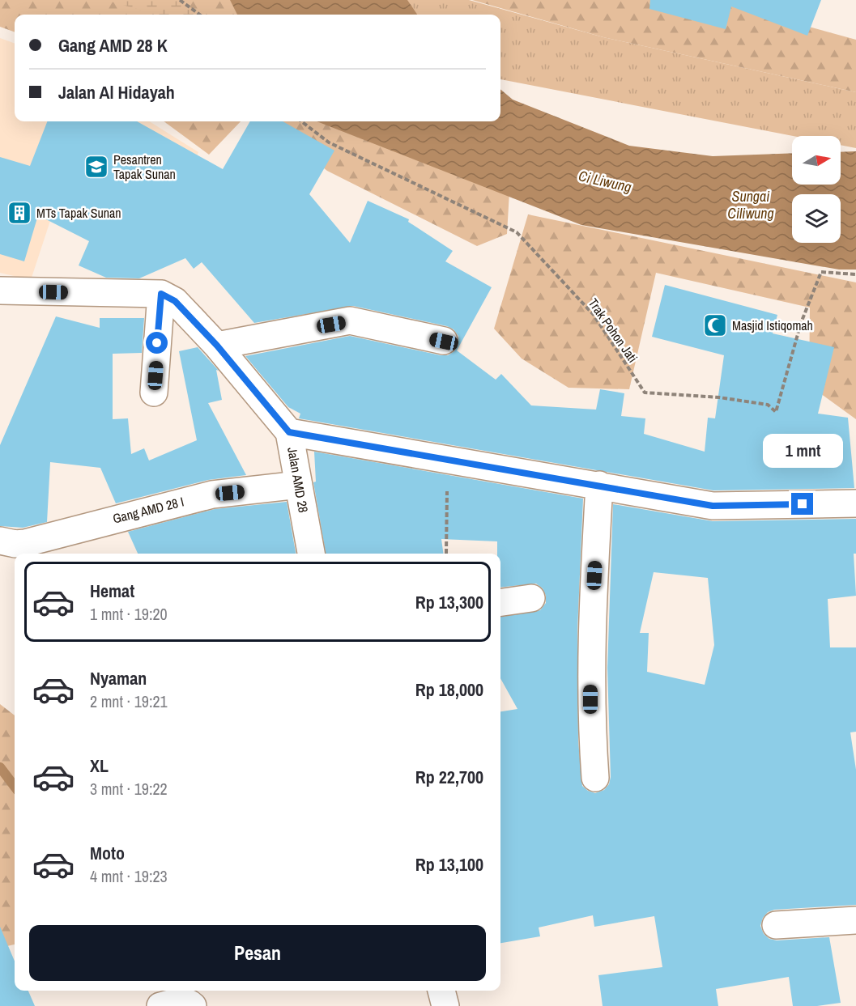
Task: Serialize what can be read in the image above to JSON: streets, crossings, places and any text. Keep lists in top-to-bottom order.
{
  "streets": {
    "street": ["Jalan AMD 28", "Gang AMD 28 I"],
    "path": ["Trak Pohon Jati"]
  },
  "crossings": [
    ["Jalan AMD 28", "Gang AMD 28 I"]
  ],
  "water": ["Ci Liwung", "Sungai Ciliwung"],
  "places": {
    "school or university": ["Pesantren Tapak Sunan"],
    "building": ["MTs Tapak Sunan"],
    "mosque": ["Masjid Istiqomah"]
  },
  "north": "right",
  "page": {
    "banner": ["Gang AMD 28 K", "Jalan Al Hidayah"],
    "bubble": "1 mnt",
    "list": [
      {
        "name": "Hemat",
        "note": "1 mnt · 19:20",
        "value": "Rp 13,300"
      },
      {
        "name": "Nyaman",
        "note": "2 mnt · 19:21",
        "value": "Rp 18,000"
      },
      {
        "name": "XL",
        "note": "3 mnt · 19:22",
        "value": "Rp 22,700"
      },
      {
        "name": "Moto",
        "note": "4 mnt · 19:23",
        "value": "Rp 13,100"
      }
    ],
    "buttons": "Pesan"
  }
}
